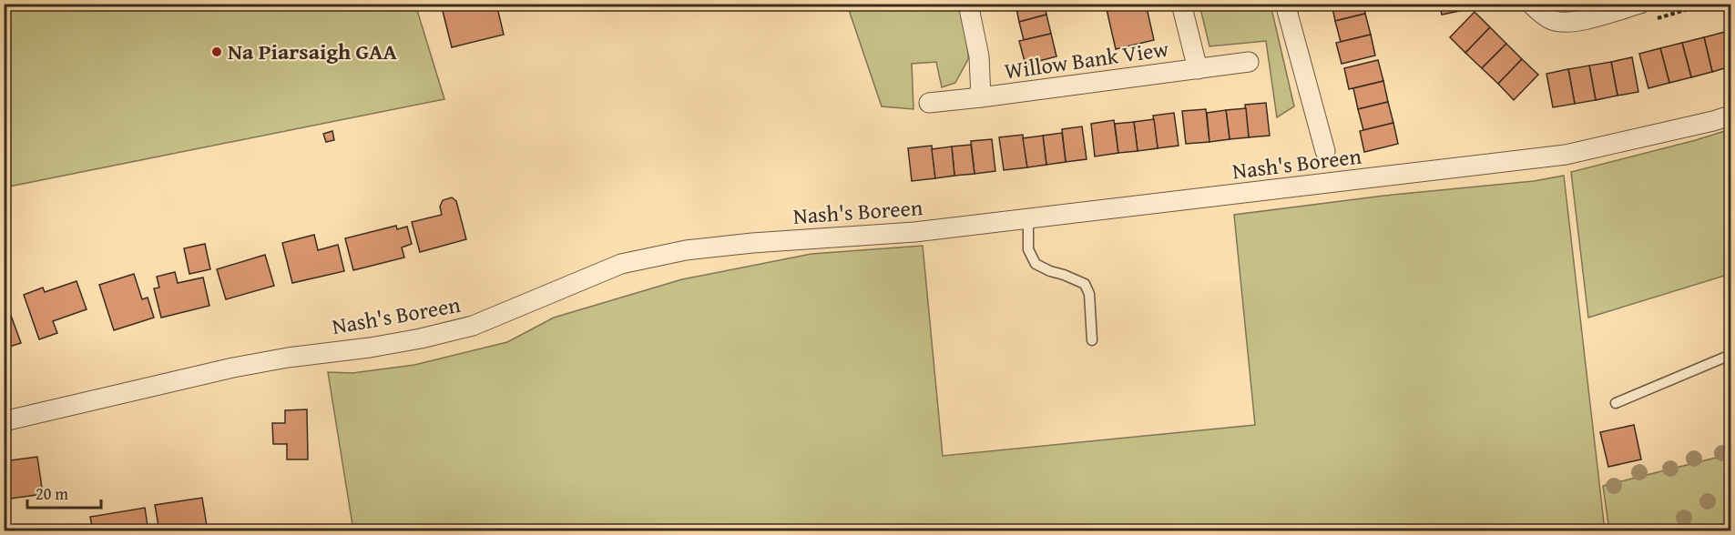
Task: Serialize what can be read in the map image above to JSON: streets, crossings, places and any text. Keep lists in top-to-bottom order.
{
  "streets": {
    "street": ["Willow Bank View", "Nash's Boreen"]
  },
  "places": ["Na Piarsaigh GAA"],
  "scale_bar": "20 m"
}
